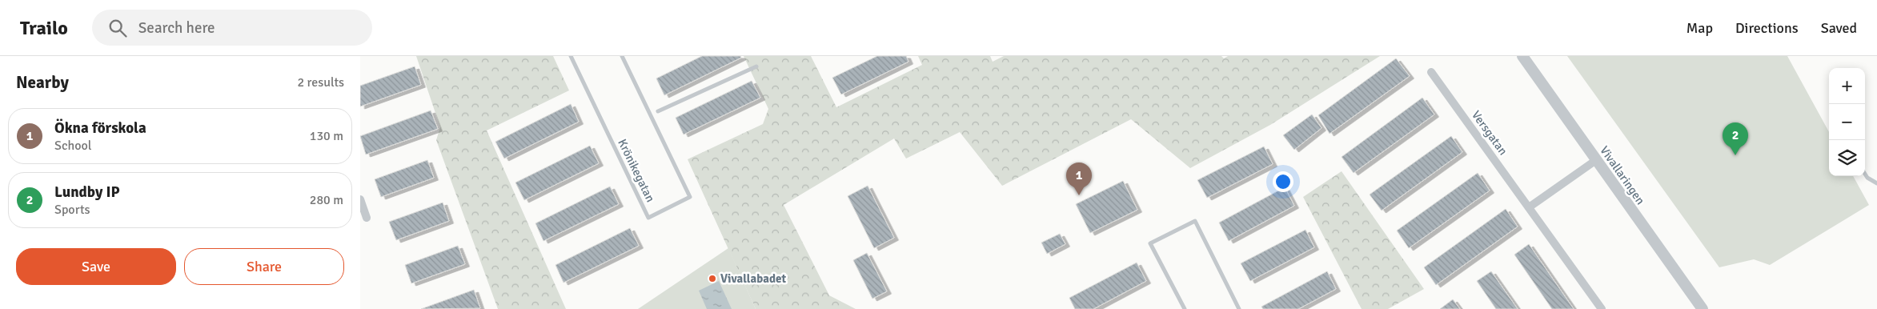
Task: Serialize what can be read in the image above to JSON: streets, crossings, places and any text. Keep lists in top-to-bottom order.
{
  "streets": {
    "street": ["Versgatan", "Vivallaringen"],
    "lane": ["Krönikegatan"]
  },
  "places": ["Vivallabadet"],
  "page": {
    "header": "Trailo",
    "search": "Search here",
    "nav": ["Map", "Directions", "Saved"],
    "heading": ["Nearby", "2 results"],
    "map_buttons": ["+", "−"],
    "list": [
      {
        "mark": "1",
        "name": "Ökna förskola",
        "note": "School",
        "value": "130 m"
      },
      {
        "mark": "2",
        "name": "Lundby IP",
        "note": "Sports",
        "value": "280 m"
      }
    ],
    "pins": ["2", "1"],
    "buttons": ["Save", "Share"]
  }
}
